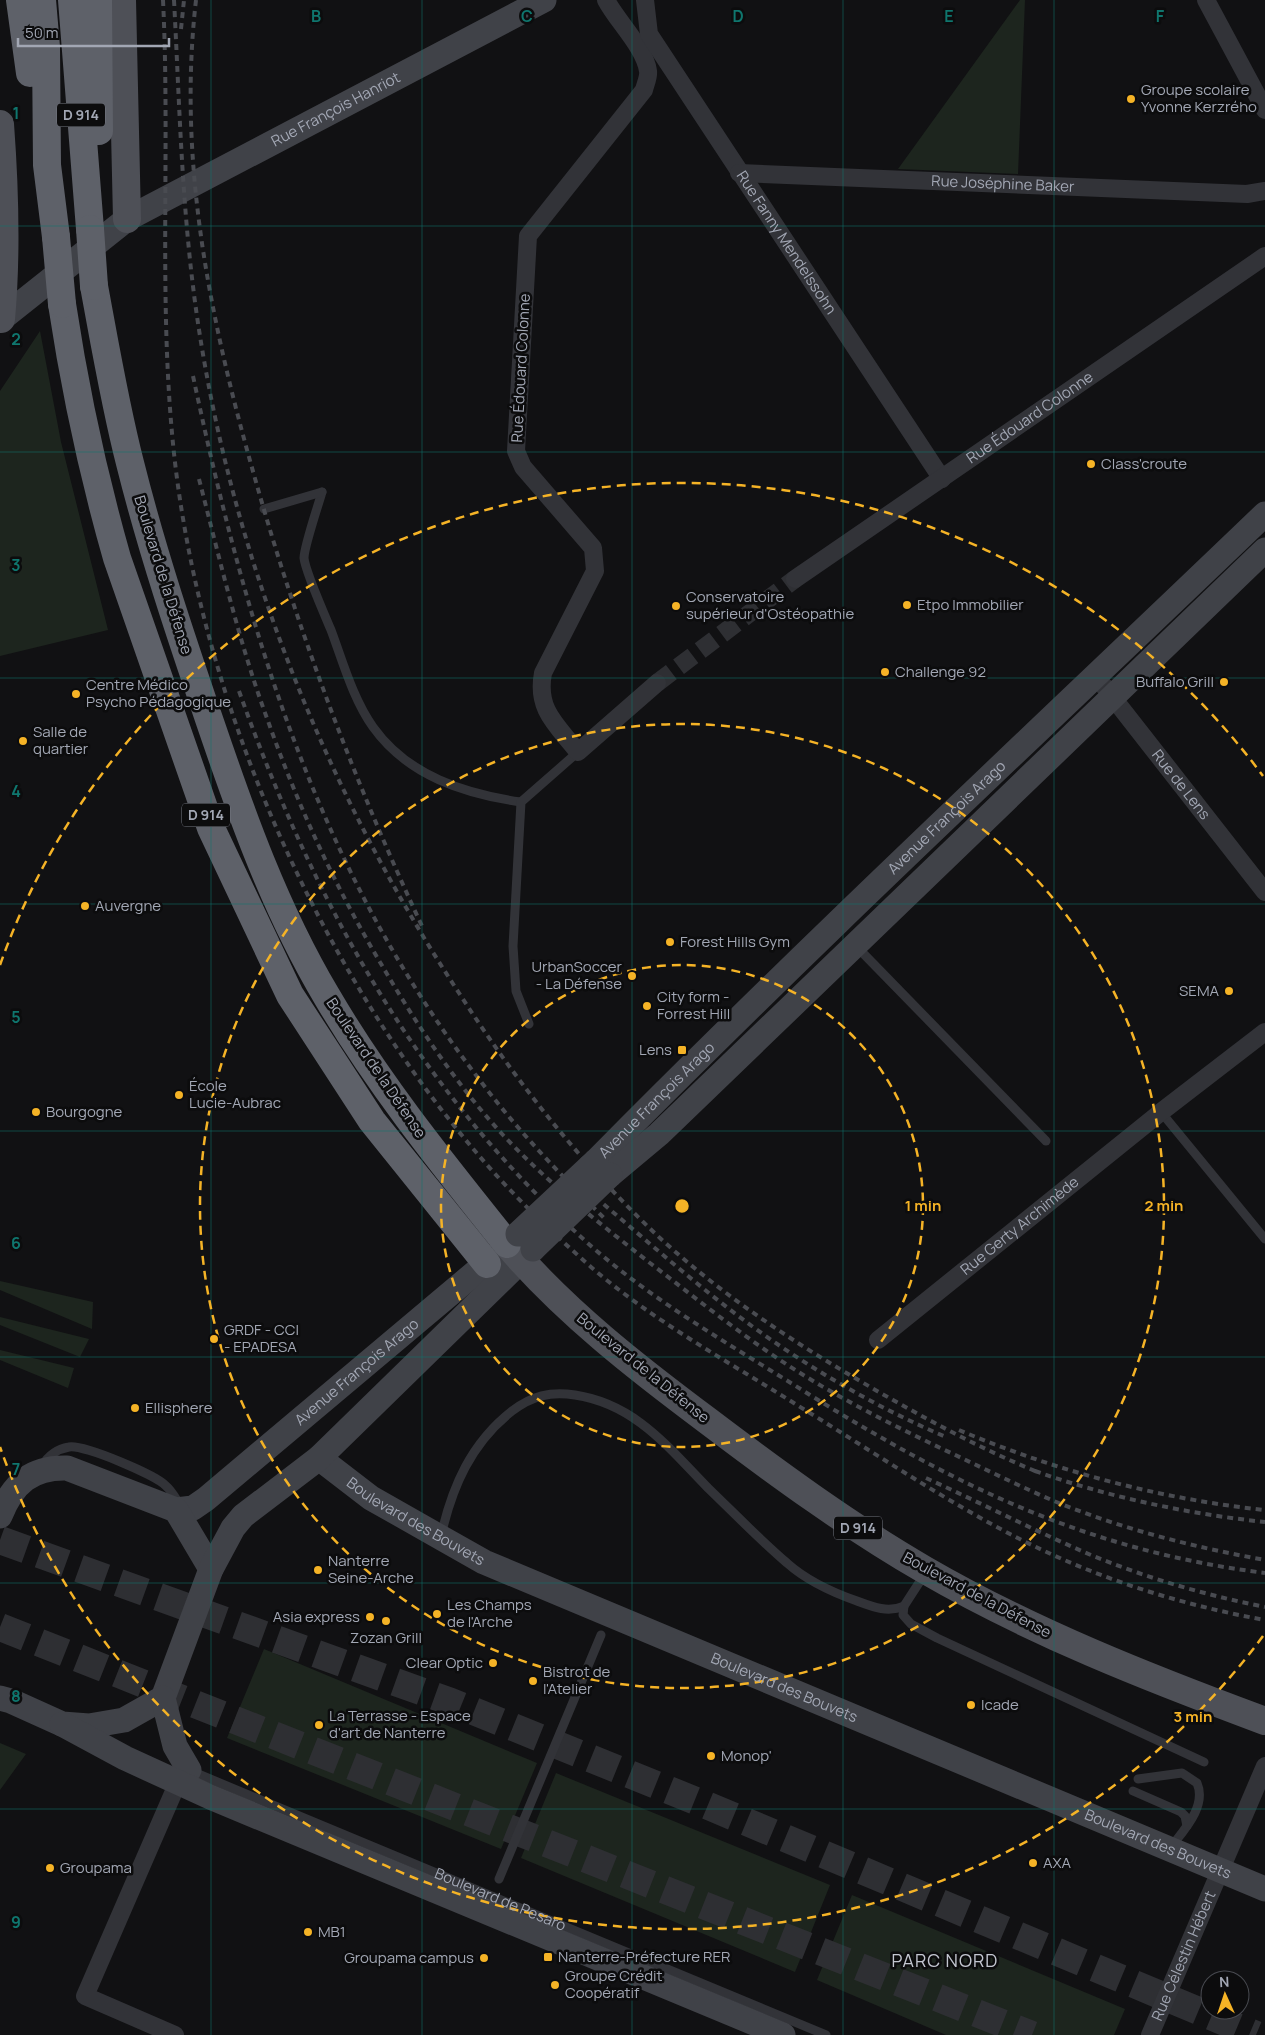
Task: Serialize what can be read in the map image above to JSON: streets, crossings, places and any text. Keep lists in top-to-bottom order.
{
  "streets": {
    "highway": ["D 914", "Boulevard de la Défense"],
    "main road": [
      "Rue François Hanriot",
      "Avenue François Arago",
      "Boulevard des Bouvets",
      "Boulevard de Pesaro"
    ],
    "street": [
      "Rue Joséphine Baker",
      "Rue Fanny Mendelssohn",
      "Rue Édouard Colonne",
      "Rue de Lens",
      "Rue Gerty Archimède",
      "Rue Célestin Hébert"
    ]
  },
  "crossings": [
    ["Rue Joséphine Baker", "Rue Fanny Mendelssohn"],
    ["Rue Fanny Mendelssohn", "Rue Édouard Colonne"],
    ["Boulevard de la Défense", "Avenue François Arago"],
    ["Rue de Lens", "Avenue François Arago"],
    ["Avenue François Arago", "Boulevard des Bouvets"],
    ["Boulevard des Bouvets", "Rue Célestin Hébert"]
  ],
  "districts": ["PARC NORD"],
  "places": {
    "other": [
      "Groupe scolaire Yvonne Kerzrého",
      "Class'croute",
      "Etpo Immobilier",
      "Conservatoire supérieur d'Ostéopathie",
      "Challenge 92",
      "Buffalo Grill",
      "Centre Médico Psycho Pédagogique",
      "Salle de quartier",
      "Auvergne",
      "Forest Hills Gym",
      "UrbanSoccer - La Défense",
      "SEMA",
      "City form - Forrest Hill",
      "École Lucie-Aubrac",
      "Bourgogne",
      "GRDF - CCI - EPADESA",
      "Ellisphere",
      "Nanterre Seine-Arche",
      "Les Champs de l'Arche",
      "Asia express",
      "Zozan Grill",
      "Clear Optic",
      "Bistrot de l'Atelier",
      "Icade",
      "La Terrasse - Espace d'art de Nanterre",
      "Monop'",
      "AXA",
      "Groupama",
      "MB1",
      "Groupama campus",
      "Groupe Crédit Coopératif"
    ],
    "transit": ["Lens", "Nanterre-Préfecture RER"]
  },
  "scale_bar": "50 m",
  "north": "top",
  "grid": {
    "columns": [
      "B",
      "C",
      "D",
      "E",
      "F"
    ],
    "rows": [
      "1",
      "2",
      "3",
      "4",
      "5",
      "6",
      "7",
      "8",
      "9"
    ]
  },
  "rings": ["1 min", "2 min", "3 min"]
}
